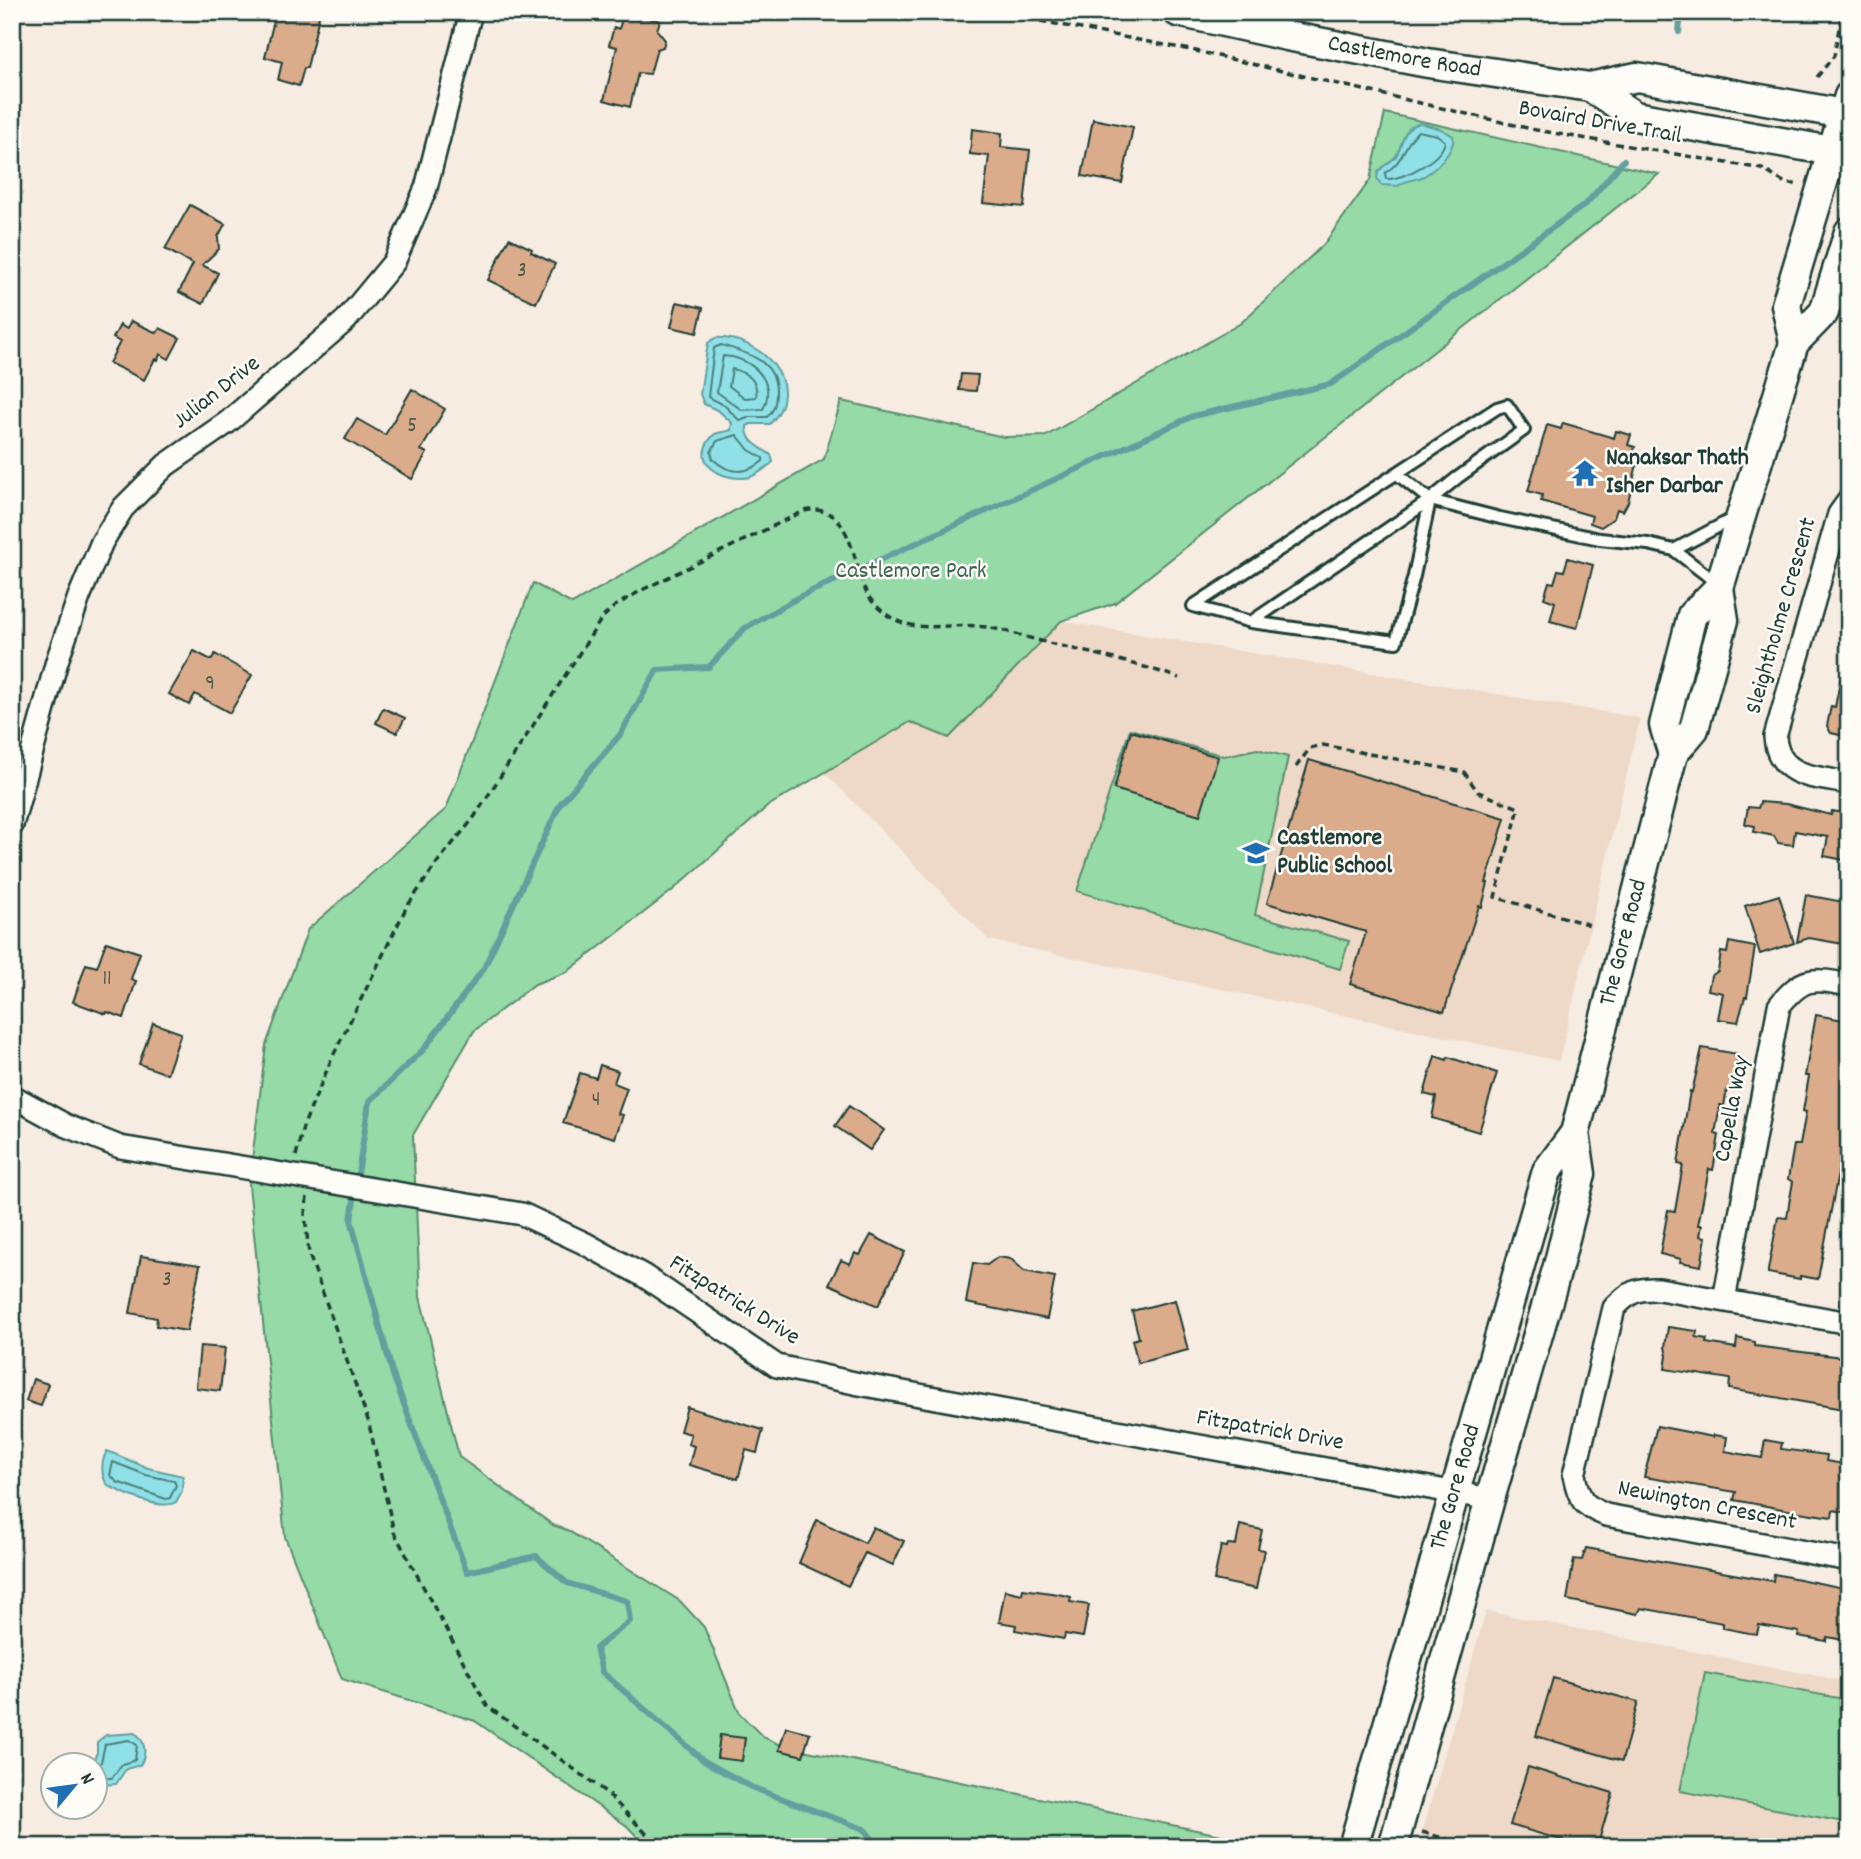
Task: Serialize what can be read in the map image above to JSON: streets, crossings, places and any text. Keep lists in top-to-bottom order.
{
  "streets": {
    "main road": ["Castlemore Road", "The Gore Road"],
    "street": [
      "Julian Drive",
      "Sleightholme Crescent",
      "Capella Way",
      "Fitzpatrick Drive",
      "Newington Crescent"
    ],
    "path": ["Bovaird Drive Trail"]
  },
  "crossings": [
    ["Castlemore Road", "The Gore Road"],
    ["The Gore Road", "Fitzpatrick Drive"],
    ["Capella Way", "Newington Crescent"]
  ],
  "parks": ["Castlemore Park"],
  "places": {
    "temple": ["Nanaksar Thath Isher Darbar"],
    "school or university": ["Castlemore Public School"]
  },
  "house_numbers": [
    "3",
    "5",
    "9",
    "11",
    "4",
    "3"
  ],
  "north": "top right"
}
